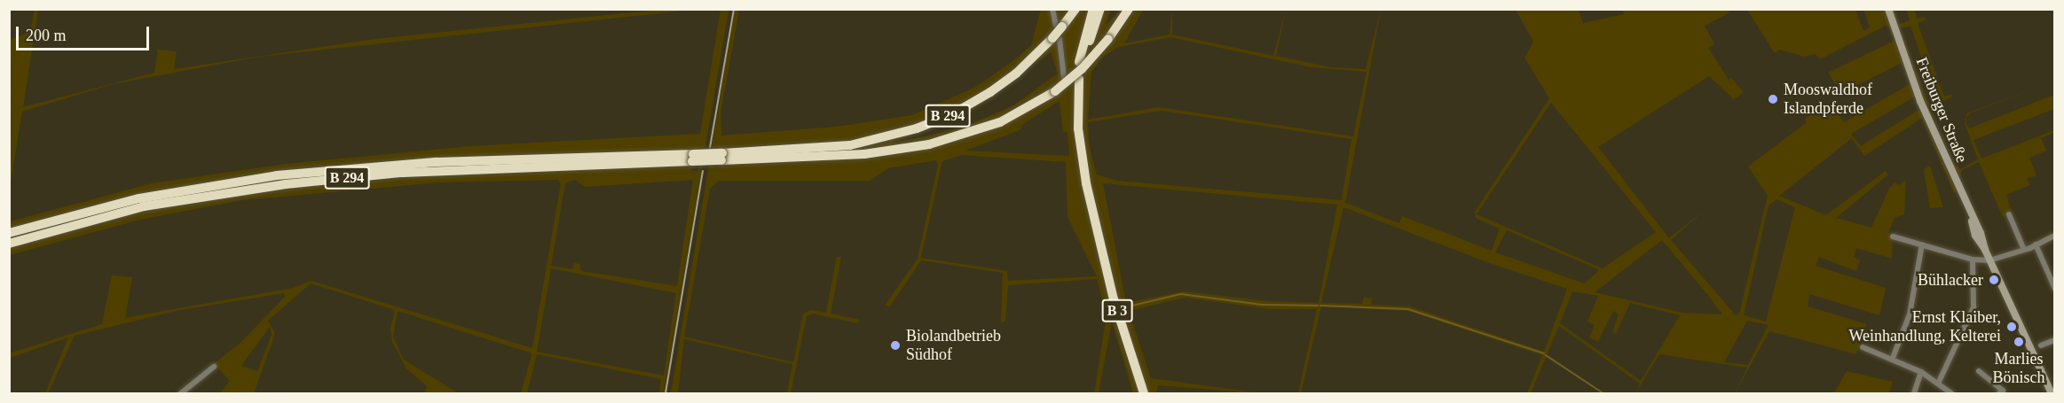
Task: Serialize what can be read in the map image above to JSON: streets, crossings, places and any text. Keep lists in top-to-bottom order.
{
  "streets": {
    "highway": ["B 294", "B 3"],
    "street": ["Freiburger Straße"]
  },
  "places": [
    "Mooswaldhof Islandpferde",
    "Bühlacker",
    "Ernst Klaiber, Weinhandlung, Kelterei",
    "Marlies Bönisch",
    "Biolandbetrieb Südhof"
  ],
  "scale_bar": "200 m"
}
